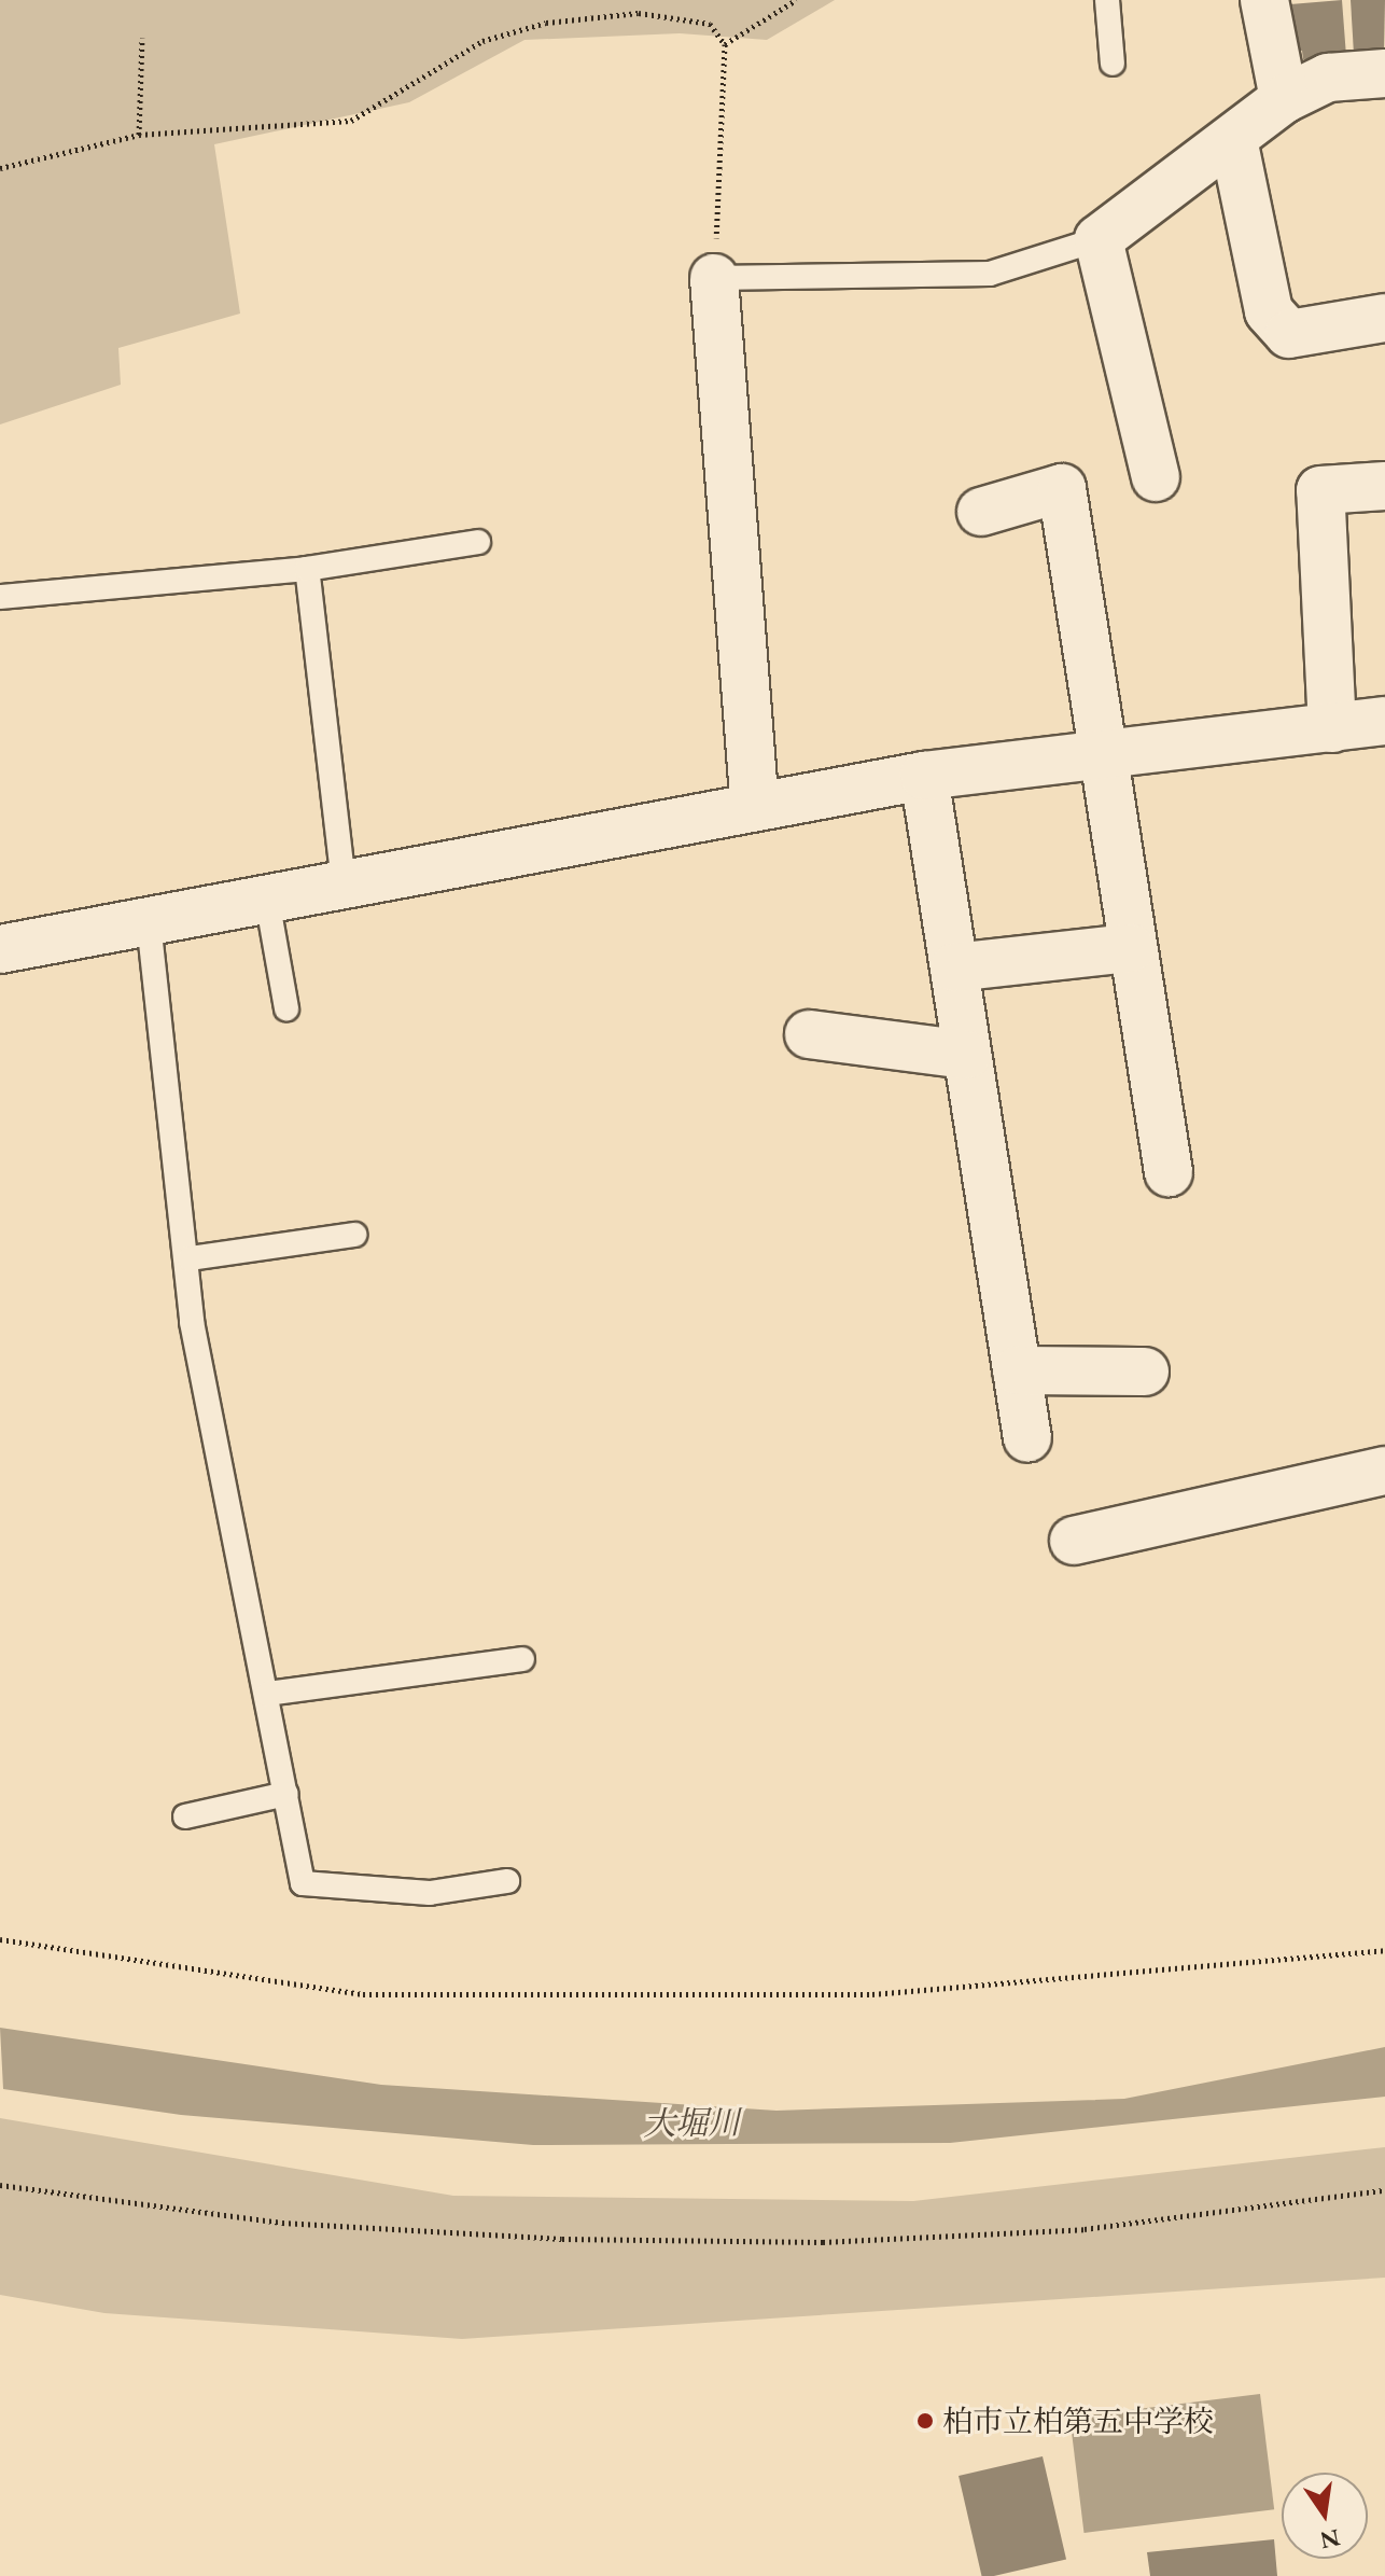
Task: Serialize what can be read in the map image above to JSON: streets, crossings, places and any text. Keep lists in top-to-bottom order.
{
  "water": ["大堀川"],
  "places": ["柏市立柏第五中学校"],
  "north": "bottom"
}
